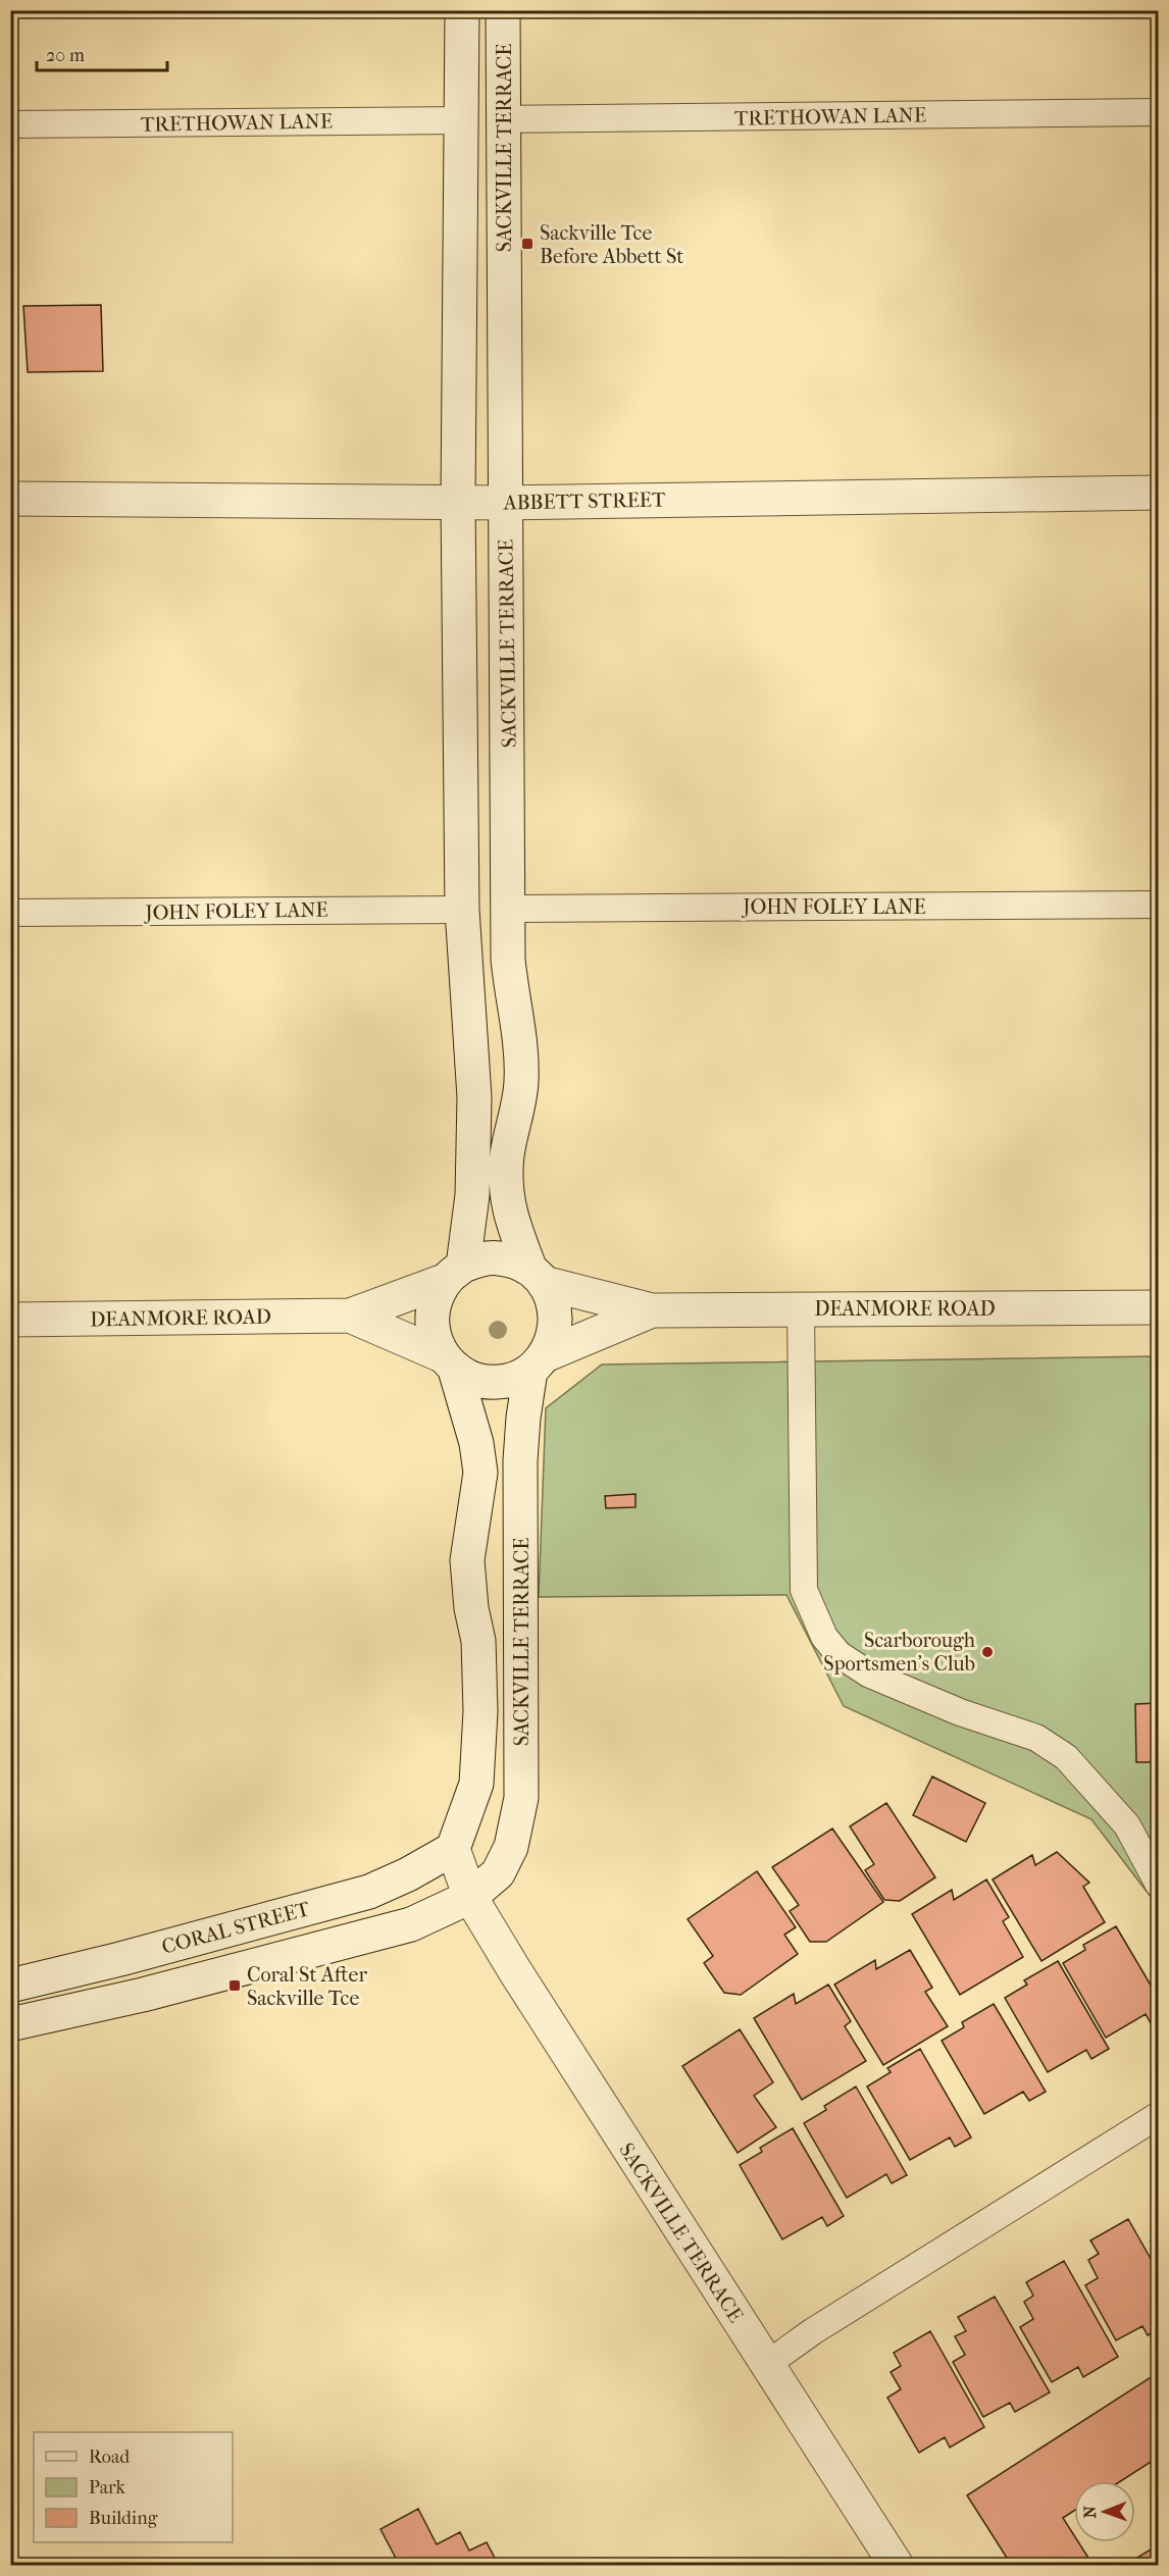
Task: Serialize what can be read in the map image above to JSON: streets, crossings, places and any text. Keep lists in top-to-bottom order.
{
  "streets": {
    "main road": [
      "SACKVILLE TERRACE",
      "ABBETT STREET",
      "DEANMORE ROAD",
      "CORAL STREET"
    ],
    "lane": ["TRETHOWAN LANE", "JOHN FOLEY LANE"]
  },
  "crossings": [
    ["TRETHOWAN LANE", "SACKVILLE TERRACE"],
    ["SACKVILLE TERRACE", "ABBETT STREET"],
    ["SACKVILLE TERRACE", "JOHN FOLEY LANE"],
    ["SACKVILLE TERRACE", "DEANMORE ROAD"],
    ["SACKVILLE TERRACE", "CORAL STREET"]
  ],
  "places": {
    "transit": ["Sackville Tce Before Abbett St", "Coral St After Sackville Tce"],
    "other": ["Scarborough Sportsmen's Club"]
  },
  "legend": ["Road", "Park", "Building"],
  "scale_bar": "20 m",
  "north": "left"
}
